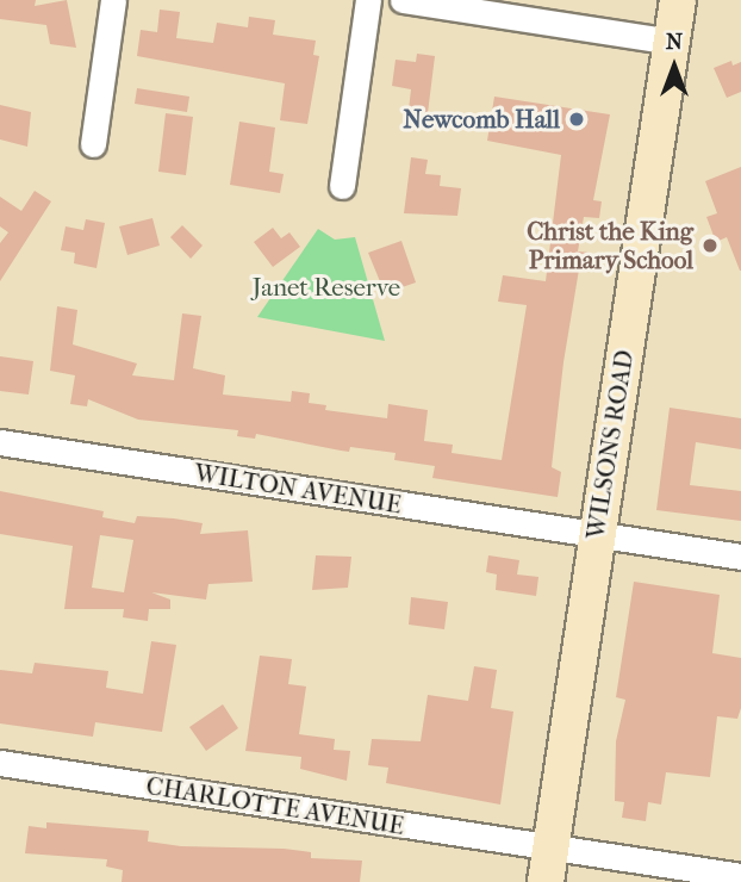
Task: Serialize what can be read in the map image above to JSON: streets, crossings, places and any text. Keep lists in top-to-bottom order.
{
  "streets": {
    "street": ["WILSONS ROAD", "WILTON AVENUE", "CHARLOTTE AVENUE"]
  },
  "crossings": [
    ["WILSONS ROAD", "WILTON AVENUE"],
    ["WILSONS ROAD", "CHARLOTTE AVENUE"]
  ],
  "parks": ["Janet Reserve"],
  "places": ["Newcomb Hall", "Christ the King Primary School"],
  "north": "top"
}
